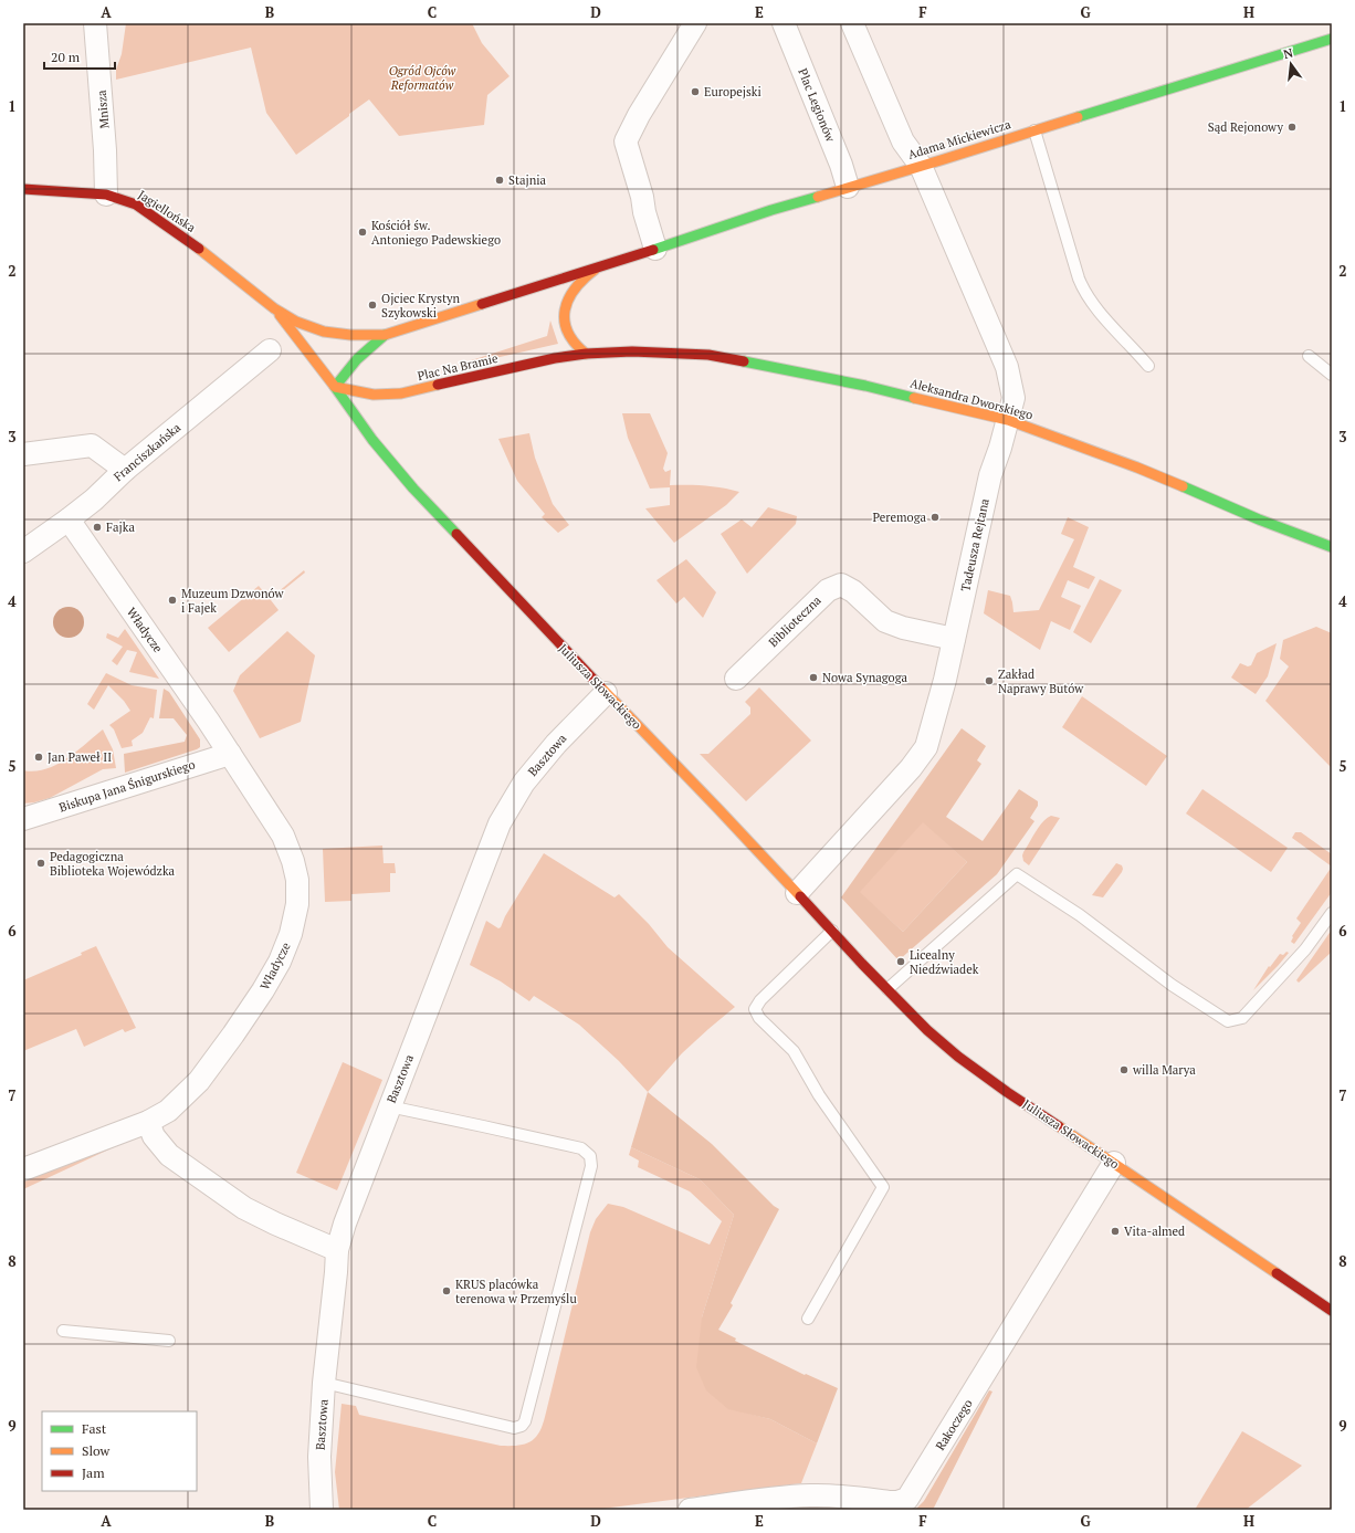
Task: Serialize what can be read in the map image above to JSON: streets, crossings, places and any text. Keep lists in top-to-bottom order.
{
  "streets": {
    "main road": [
      "Adama Mickiewicza",
      "Jagiellońska",
      "Plac Na Bramie",
      "Aleksandra Dworskiego",
      "Juliusza Słowackiego"
    ],
    "street": [
      "Plac Legionów",
      "Mnisza",
      "Franciszkańska",
      "Tadeusza Rejtana",
      "Biblioteczna",
      "Władycze",
      "Basztowa",
      "Biskupa Jana Śnigurskiego",
      "Rakoczego"
    ]
  },
  "crossings": [
    ["Plac Legionów", "Adama Mickiewicza"],
    ["Mnisza", "Jagiellońska"],
    ["Adama Mickiewicza", "Tadeusza Rejtana"],
    ["Plac Na Bramie", "Aleksandra Dworskiego"],
    ["Plac Na Bramie", "Juliusza Słowackiego"],
    ["Aleksandra Dworskiego", "Tadeusza Rejtana"],
    ["Franciszkańska", "Władycze"],
    ["Tadeusza Rejtana", "Biblioteczna"],
    ["Tadeusza Rejtana", "Juliusza Słowackiego"],
    ["Władycze", "Biskupa Jana Śnigurskiego"],
    ["Juliusza Słowackiego", "Basztowa"],
    ["Juliusza Słowackiego", "Rakoczego"]
  ],
  "parks": ["Ogród Ojców Reformatów"],
  "places": [
    "Europejski",
    "Sąd Rejonowy",
    "Stajnia",
    "Kościół św. Antoniego Padewskiego",
    "Ojciec Krystyn Szykowski",
    "Peremoga",
    "Fajka",
    "Muzeum Dzwonów i Fajek",
    "Nowa Synagoga",
    "Zakład Naprawy Butów",
    "Jan Paweł II",
    "Pedagogiczna Biblioteka Wojewódzka",
    "Licealny Niedźwiadek",
    "willa Marya",
    "Vita-almed",
    "KRUS placówka terenowa w Przemyślu"
  ],
  "legend": ["Fast", "Slow", "Jam"],
  "scale_bar": "20 m",
  "north": "top",
  "grid": {
    "columns": [
      "A",
      "B",
      "C",
      "D",
      "E",
      "F",
      "G",
      "H"
    ],
    "rows": [
      "1",
      "2",
      "3",
      "4",
      "5",
      "6",
      "7",
      "8",
      "9"
    ]
  }
}
